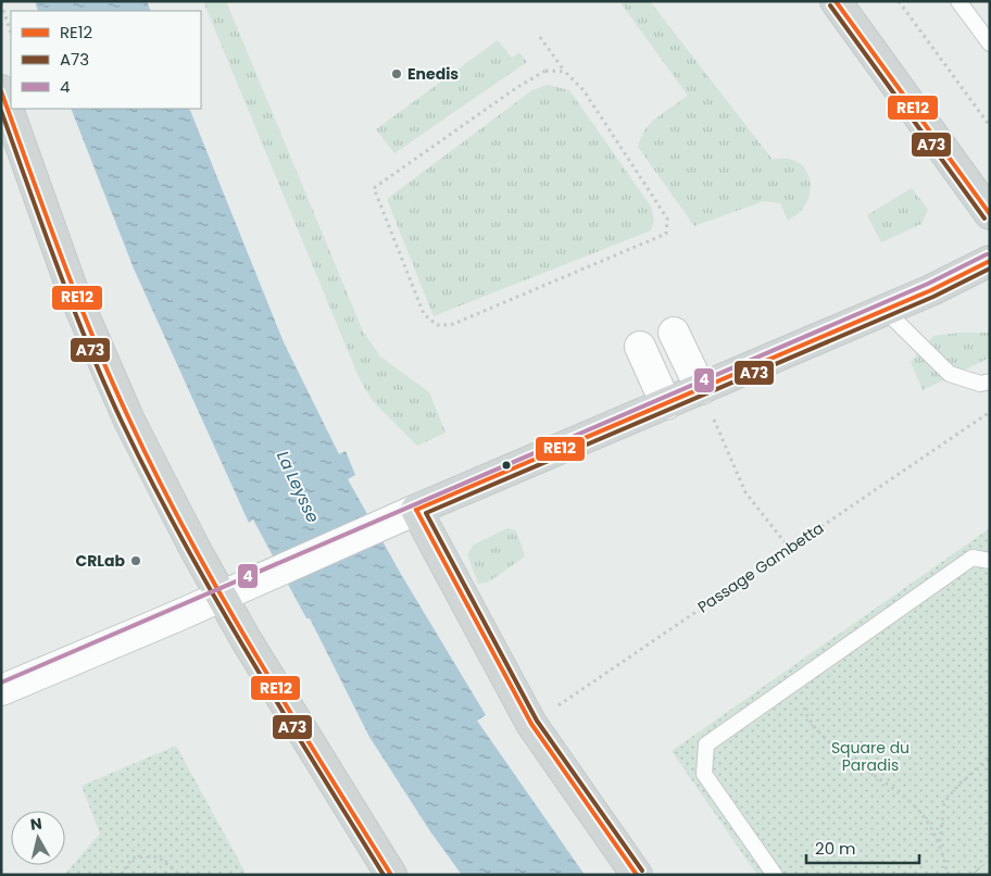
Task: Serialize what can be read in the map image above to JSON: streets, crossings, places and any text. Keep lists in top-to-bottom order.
{
  "streets": {
    "path": ["Passage Gambetta"]
  },
  "water": ["La Leysse"],
  "parks": ["Square du Paradis"],
  "places": ["Enedis", "CRLab"],
  "lines": ["transit line RE12", "transit line A73", "transit line 4"],
  "legend": ["RE12", "A73", "4"],
  "scale_bar": "20 m",
  "north": "top"
}
